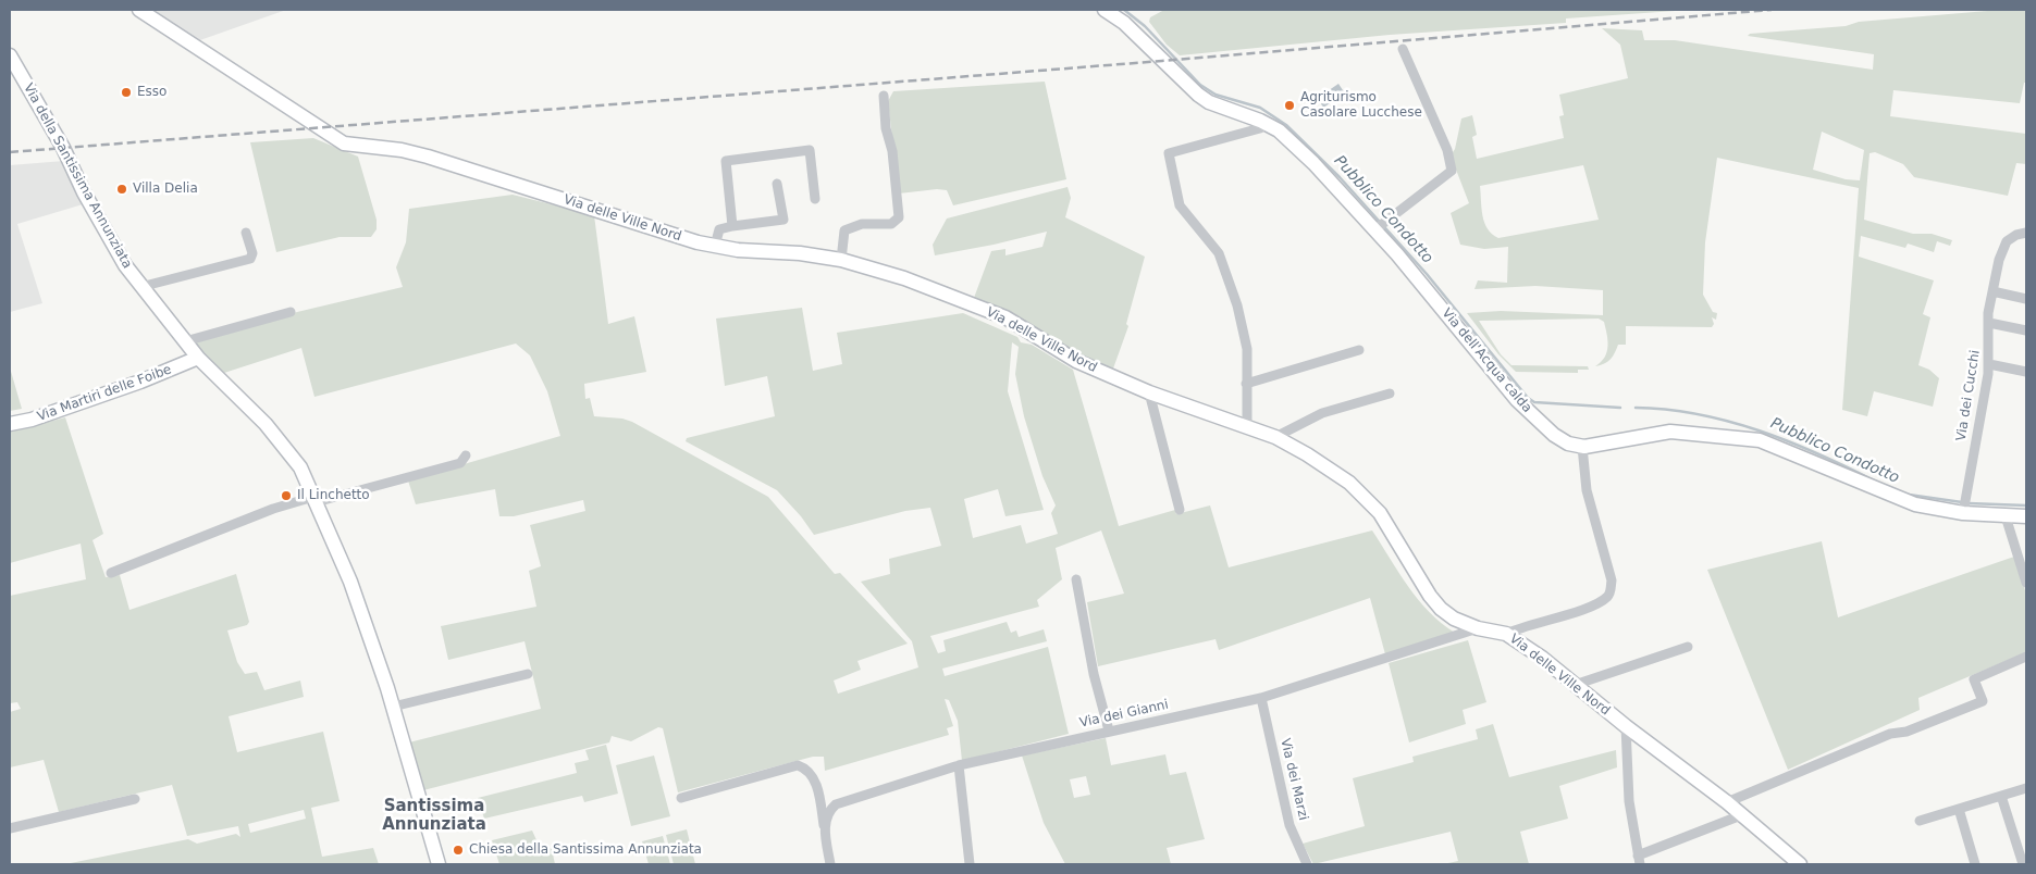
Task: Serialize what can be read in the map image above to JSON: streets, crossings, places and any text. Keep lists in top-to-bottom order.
{
  "streets": {
    "street": [
      "Via della Santissima Annunziata",
      "Via delle Ville Nord",
      "Via dell'Acqua calda",
      "Via Martiri delle Foibe",
      "Via dei Cucchi",
      "Via dei Gianni",
      "Via dei Marzi"
    ]
  },
  "crossings": [
    ["Via della Santissima Annunziata", "Via Martiri delle Foibe"],
    ["Via delle Ville Nord", "Via dei Gianni"],
    ["Via dei Gianni", "Via dei Marzi"]
  ],
  "districts": ["Santissima Annunziata"],
  "water": ["Pubblico Condotto"],
  "places": [
    "Esso",
    "Agriturismo Casolare Lucchese",
    "Villa Delia",
    "Il Linchetto",
    "Chiesa della Santissima Annunziata"
  ]
}
